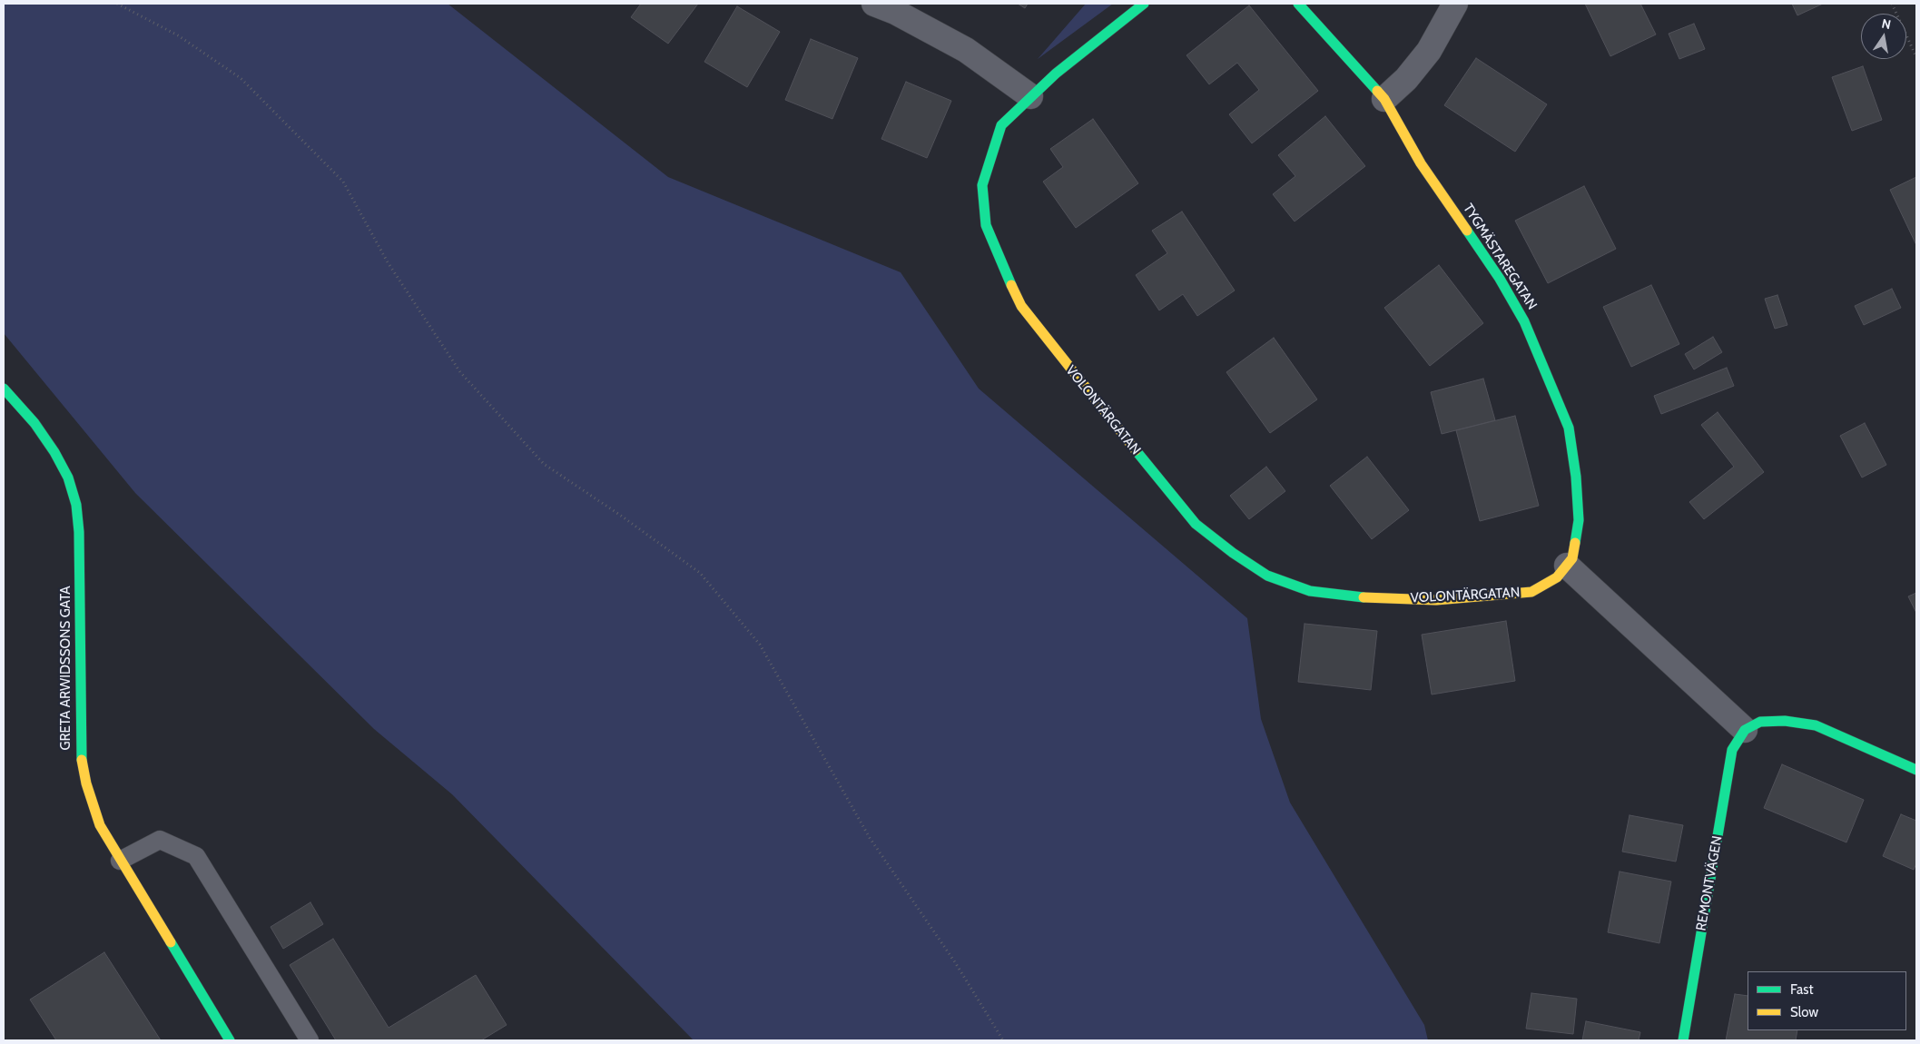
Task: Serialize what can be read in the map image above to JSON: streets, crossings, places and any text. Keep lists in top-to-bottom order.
{
  "streets": {
    "street": [
      "TYGMÄSTAREGATAN",
      "VOLONTÄRGATAN",
      "GRETA ARWIDSSONS GATA",
      "REMONTVÄGEN"
    ]
  },
  "crossings": [
    ["TYGMÄSTAREGATAN", "VOLONTÄRGATAN"]
  ],
  "legend": ["Fast", "Slow"],
  "north": "top"
}
